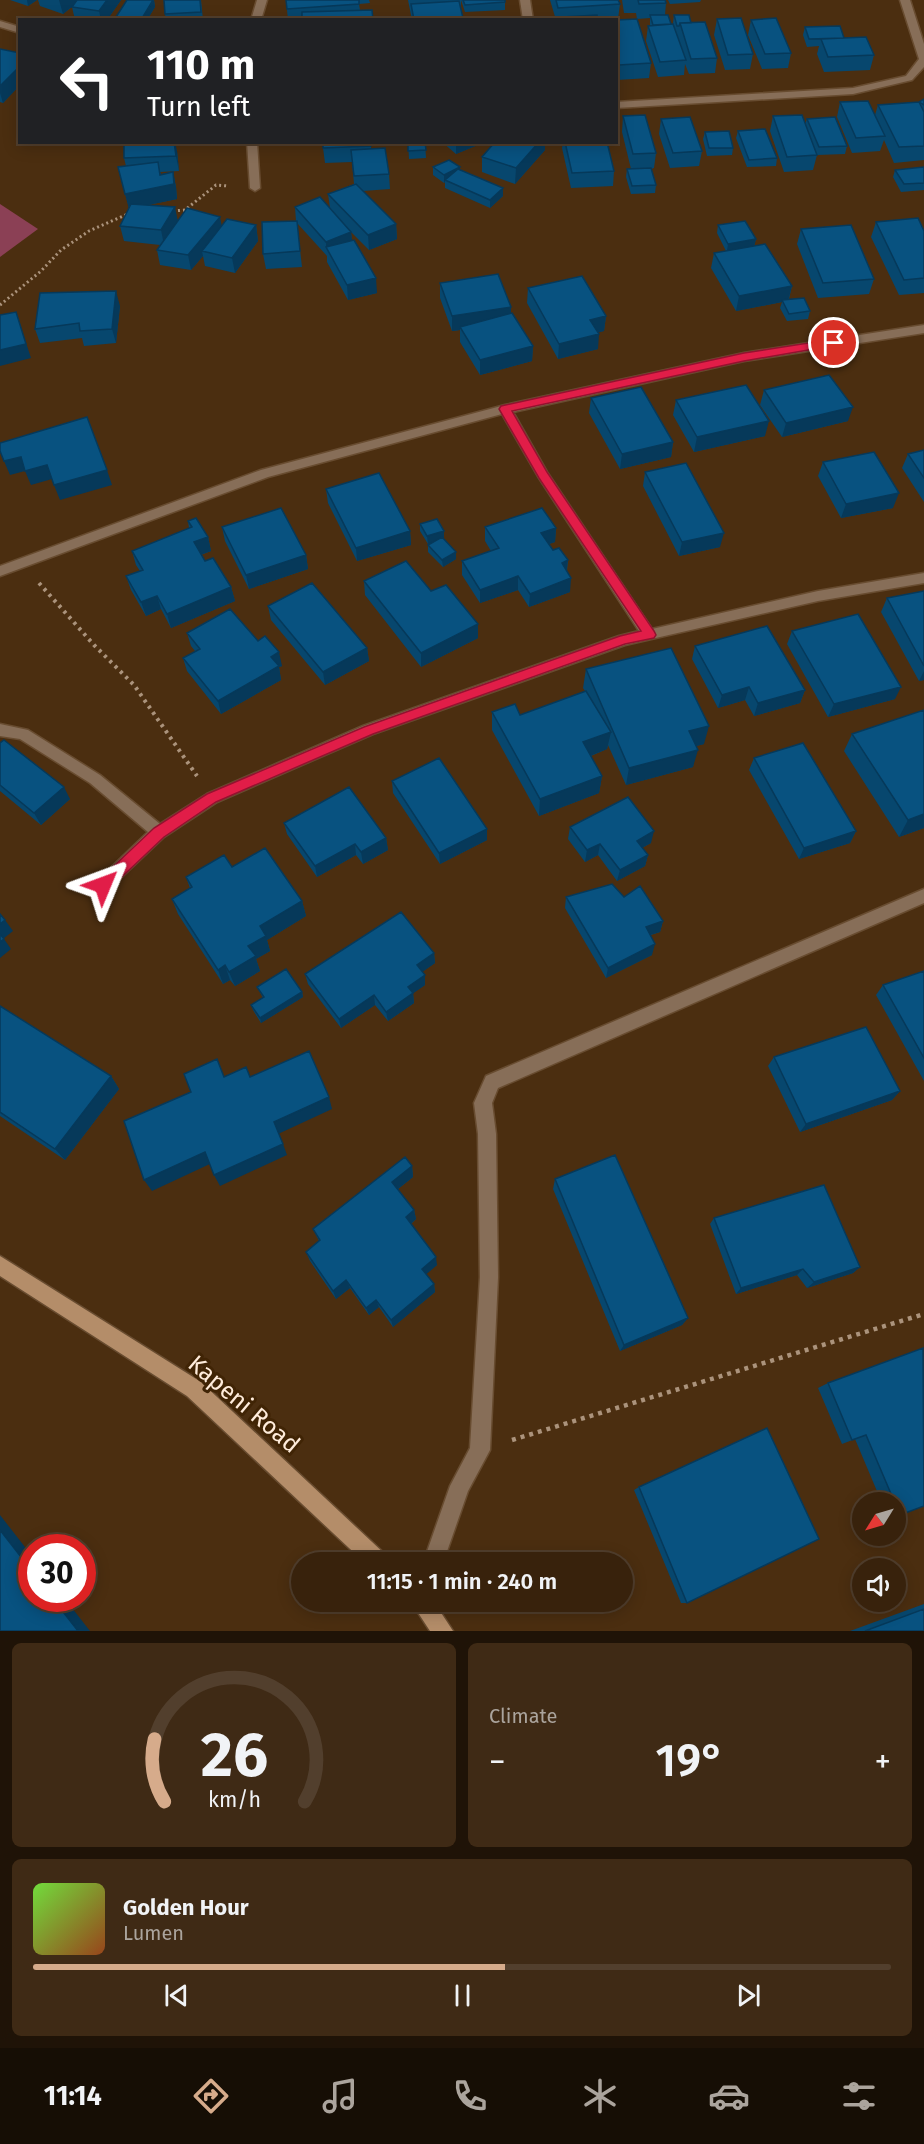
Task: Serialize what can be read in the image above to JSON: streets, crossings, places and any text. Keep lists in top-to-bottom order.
{
  "streets": {
    "main road": ["Kapeni Road"]
  },
  "north": "bottom left",
  "page": {
    "turn": ["110 m", "Turn left"],
    "limit": "30",
    "trip": "11:15 · 1 min · 240 m",
    "tile": "Climate",
    "heat": ["−", "19°", "+"],
    "song": ["Golden Hour", "Lumen"],
    "tabs": "11:14",
    "gauge": ["26", "km/h"]
  }
}
